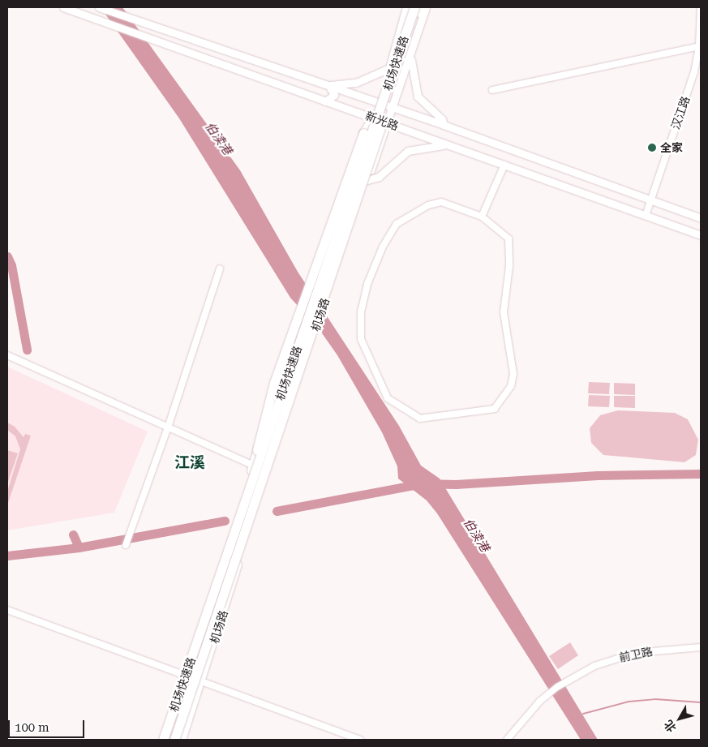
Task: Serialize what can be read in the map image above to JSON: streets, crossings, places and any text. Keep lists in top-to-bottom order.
{
  "streets": {
    "highway": ["机场快速路"],
    "main road": ["新光路", "机场路"],
    "street": ["汉江路", "前卫路"]
  },
  "crossings": [
    ["机场快速路", "机场路"],
    ["汉江路", "新光路"],
    ["新光路", "机场路"]
  ],
  "districts": ["江溪"],
  "water": ["伯渎港"],
  "places": ["全家"],
  "scale_bar": "100 m",
  "north": "bottom left"
}
